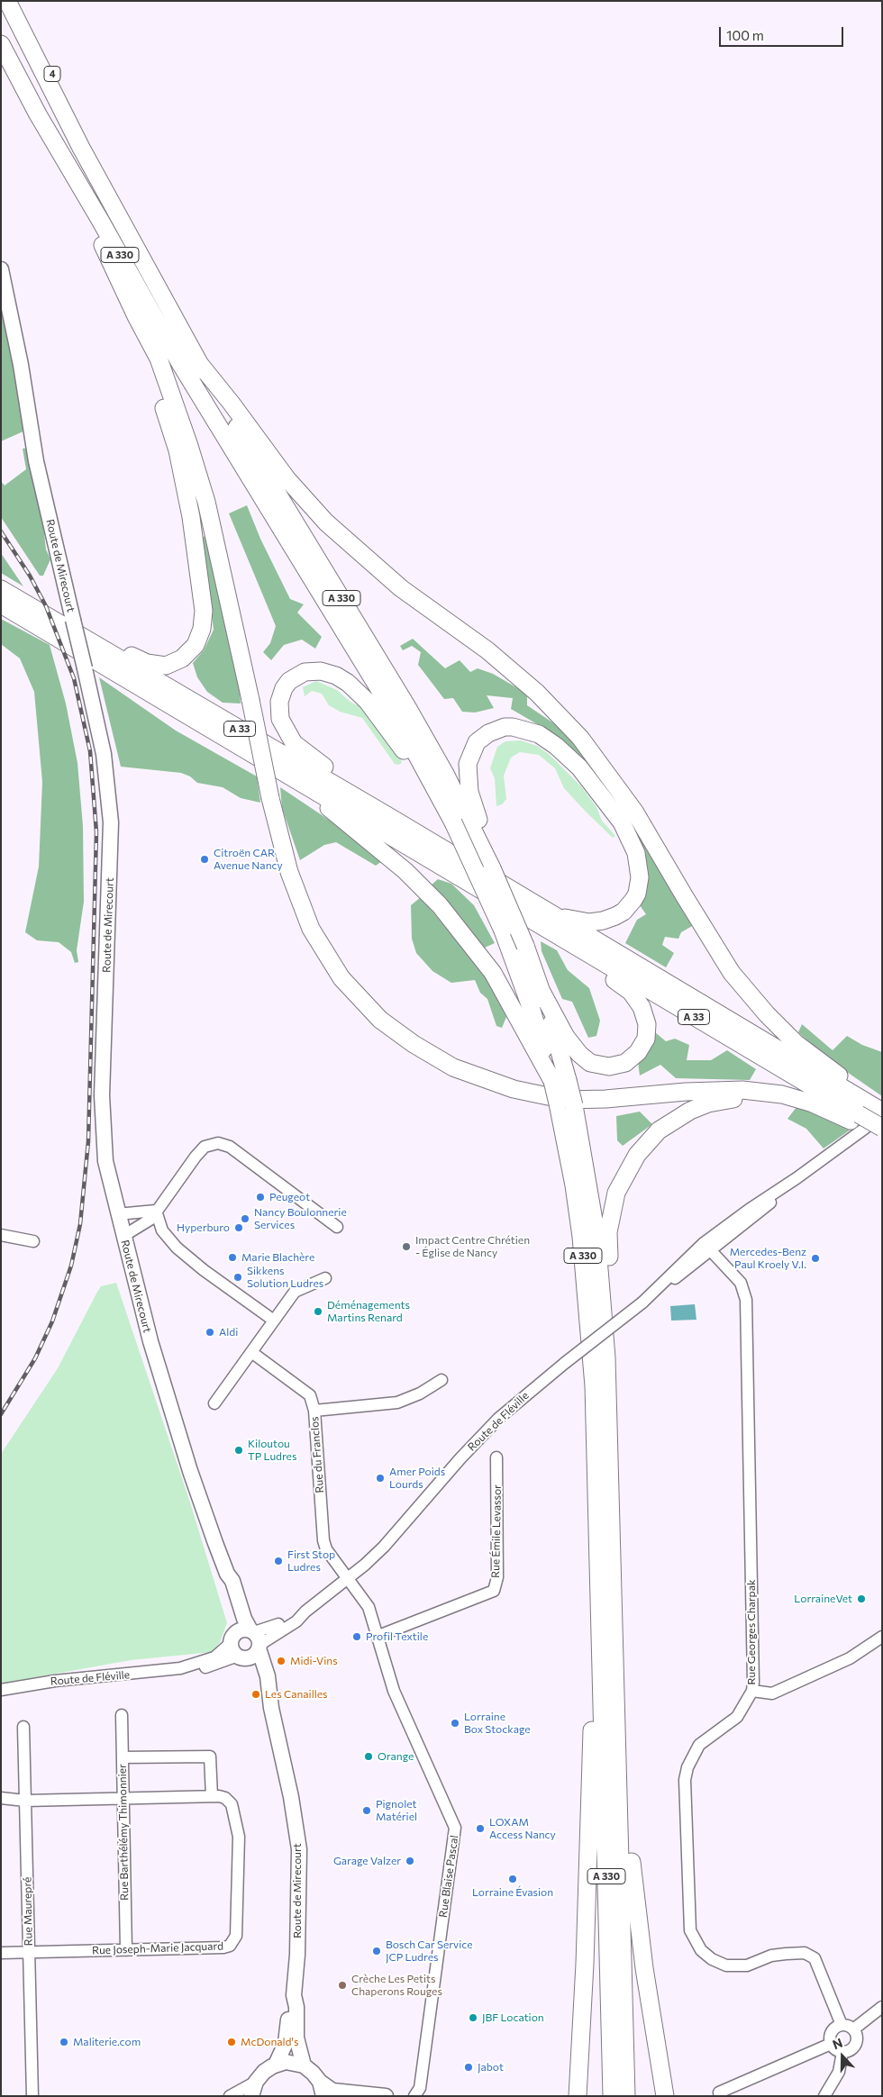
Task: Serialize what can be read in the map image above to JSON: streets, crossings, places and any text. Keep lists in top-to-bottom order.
{
  "streets": {
    "highway": ["4", "A 330", "A 33"],
    "main road": ["Route de Mirecourt"],
    "street": [
      "Route de Fléville",
      "Rue du Franclos",
      "Rue Émile Levassor",
      "Rue Georges Charpak",
      "Rue Barthélémy Thimonnier",
      "Rue Blaise Pascal",
      "Rue Maurepré",
      "Rue Joseph-Marie Jacquard"
    ]
  },
  "crossings": [
    ["4", "A 330"],
    ["Route de Mirecourt", "Route de Fléville"],
    ["A 33", "Route de Fléville"],
    ["Route de Fléville", "Rue du Franclos"],
    ["Route de Fléville", "Rue Georges Charpak"],
    ["Route de Fléville", "Rue Blaise Pascal"],
    ["Rue du Franclos", "Rue Blaise Pascal"],
    ["Rue Émile Levassor", "Rue Blaise Pascal"],
    ["Rue Barthélémy Thimonnier", "Rue Joseph-Marie Jacquard"],
    ["Rue Maurepré", "Rue Joseph-Marie Jacquard"]
  ],
  "places": [
    "Citroën CAR Avenue Nancy",
    "Peugeot",
    "Nancy Boulonnerie Services",
    "Hyperburo",
    "Impact Centre Chrétien - Église de Nancy",
    "Marie Blachère",
    "Mercedes-Benz Paul Kroely V.I.",
    "Sikkens Solution Ludres",
    "Déménagements Martins Renard",
    "Aldi",
    "Kiloutou TP Ludres",
    "Amer Poids Lourds",
    "First Stop Ludres",
    "LorraineVet",
    "Profil Textile",
    "Midi-Vins",
    "Les Canailles",
    "Lorraine Box Stockage",
    "Orange",
    "Pignolet Matériel",
    "LOXAM Access Nancy",
    "Garage Valzer",
    "Lorraine Évasion",
    "Bosch Car Service JCP Ludres",
    "Crèche Les Petits Chaperons Rouges",
    "JBF Location",
    "Maliterie.com",
    "McDonald's",
    "Jabot"
  ],
  "scale_bar": "100 m",
  "north": "top"
}
